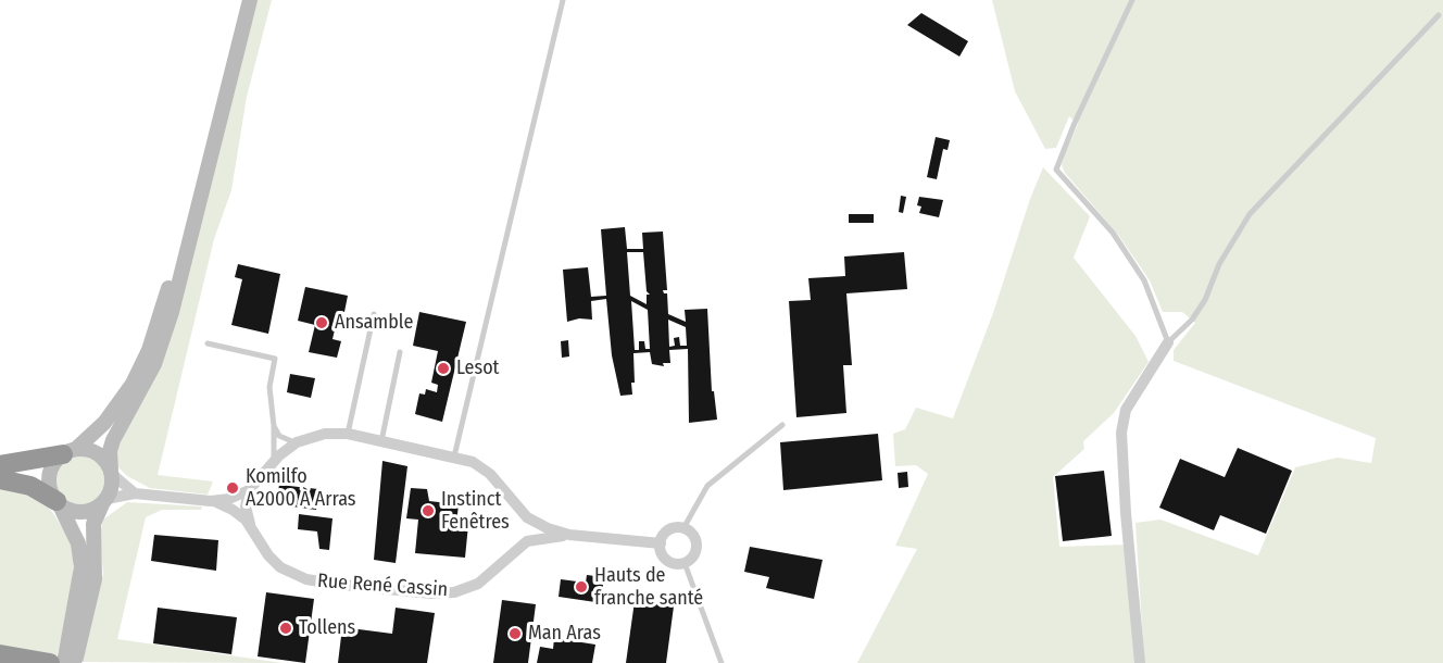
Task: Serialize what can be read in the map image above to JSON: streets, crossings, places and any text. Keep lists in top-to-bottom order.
{
  "streets": {
    "street": ["Rue René Cassin"]
  },
  "places": [
    "Ansamble",
    "Lesot",
    "Komilfo A2000 À Arras",
    "Instinct Fenêtres",
    "Hauts de franche santé",
    "Tollens",
    "Man Aras"
  ]
}
